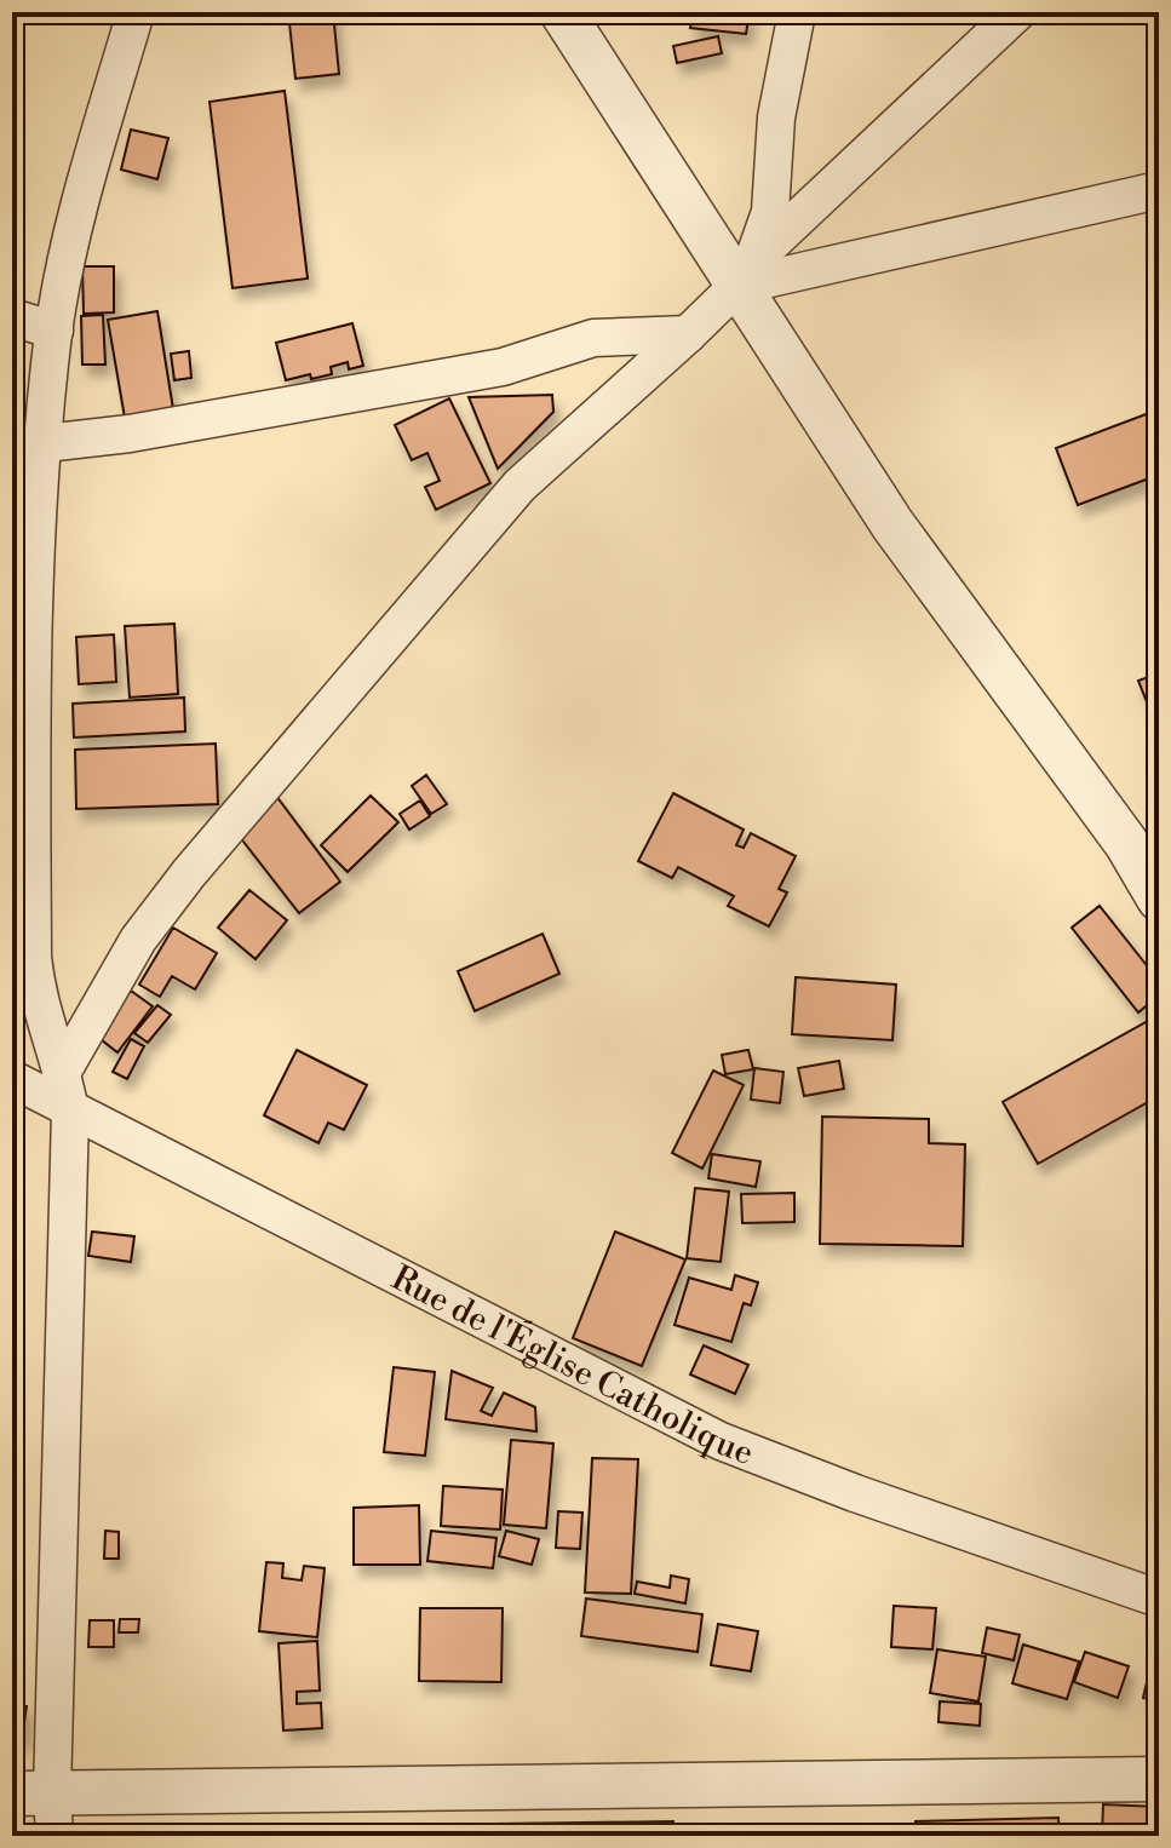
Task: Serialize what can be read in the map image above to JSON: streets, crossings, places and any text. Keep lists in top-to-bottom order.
{
  "streets": {
    "street": ["Rue de l'Église Catholique"]
  }
}
